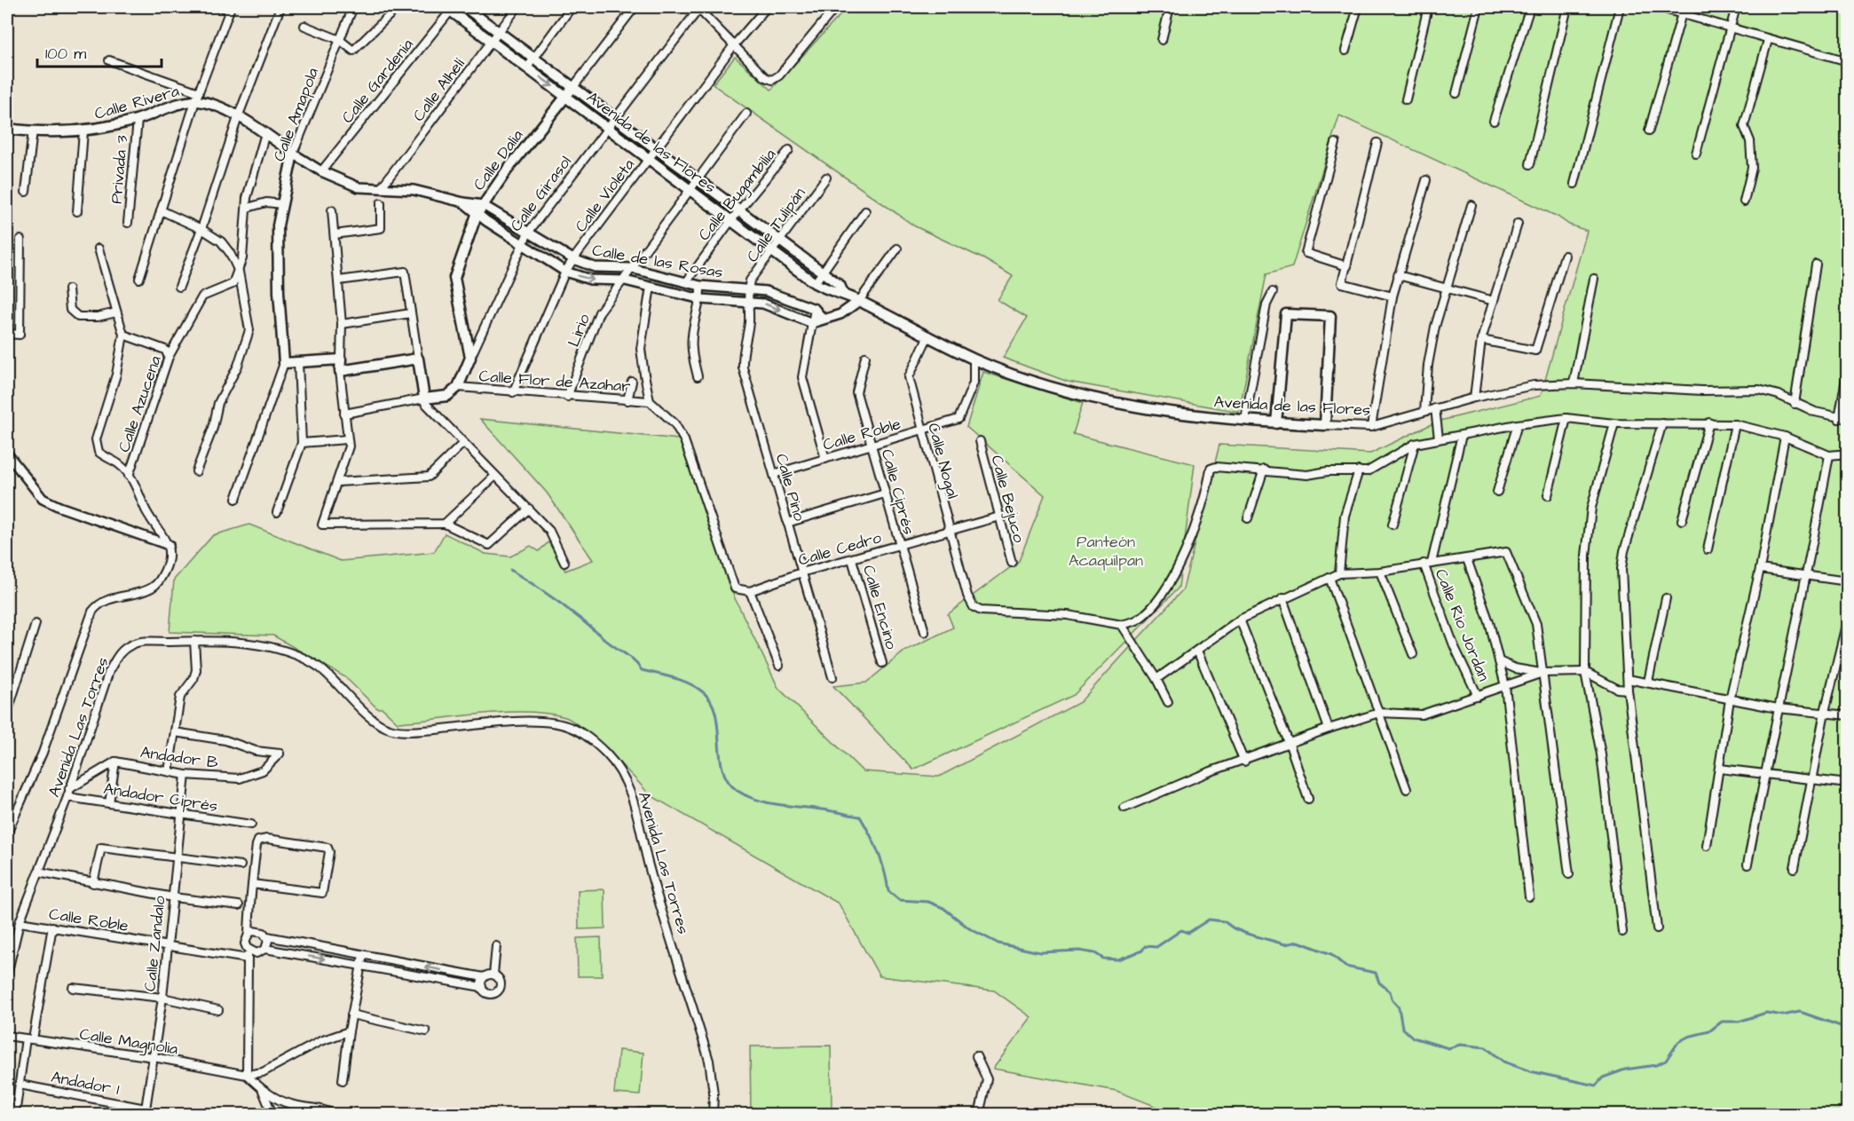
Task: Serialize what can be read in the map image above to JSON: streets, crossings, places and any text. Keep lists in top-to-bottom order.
{
  "streets": {
    "main road": [
      "Calle Rivera",
      "Calle Amapola",
      "Avenida de las Flores",
      "Calle Dalia",
      "Calle Girasol"
    ],
    "street": [
      "Calle Gardenia",
      "Calle Alhelí",
      "Privada 3",
      "Calle Bugambilia",
      "Calle Violeta",
      "Calle Tulipán",
      "Calle de las Rosas",
      "Lirio",
      "Calle Flor de Azahar",
      "Calle Azucena",
      "Calle Roble",
      "Calle Nogal",
      "Calle Pino",
      "Calle Ciprés",
      "Calle Bejuco",
      "Calle Cedro",
      "Calle Encino",
      "Calle Rio Jordan",
      "Avenida Las Torres",
      "Andador B",
      "Andador Ciprés",
      "Calle Zandalo",
      "Calle Magnolia",
      "Andador 1"
    ]
  },
  "crossings": [
    ["Calle Gardenia", "Avenida de las Flores"],
    ["Calle Gardenia", "Calle de las Rosas"],
    ["Calle Alhelí", "Avenida de las Flores"],
    ["Calle Alhelí", "Calle de las Rosas"],
    ["Calle Rivera", "Calle Amapola"],
    ["Calle Rivera", "Privada 3"],
    ["Calle Rivera", "Calle de las Rosas"],
    ["Calle Amapola", "Calle de las Rosas"],
    ["Avenida de las Flores", "Calle Dalia"],
    ["Avenida de las Flores", "Calle Girasol"],
    ["Avenida de las Flores", "Calle Bugambilia"],
    ["Avenida de las Flores", "Calle Violeta"],
    ["Avenida de las Flores", "Calle Tulipán"],
    ["Avenida de las Flores", "Lirio"],
    ["Avenida de las Flores", "Calle Roble"],
    ["Avenida de las Flores", "Calle Nogal"],
    ["Calle Dalia", "Calle Girasol"],
    ["Calle Dalia", "Calle de las Rosas"],
    ["Calle Girasol", "Calle de las Rosas"],
    ["Calle Girasol", "Calle Flor de Azahar"],
    ["Calle Bugambilia", "Calle de las Rosas"],
    ["Calle Violeta", "Calle de las Rosas"],
    ["Calle Violeta", "Calle Flor de Azahar"],
    ["Calle Tulipán", "Calle de las Rosas"],
    ["Calle Tulipán", "Calle Pino"],
    ["Calle de las Rosas", "Lirio"],
    ["Calle de las Rosas", "Calle Pino"],
    ["Lirio", "Calle Flor de Azahar"],
    ["Calle Azucena", "Avenida Las Torres"],
    ["Calle Roble", "Calle Nogal"],
    ["Calle Roble", "Calle Pino"],
    ["Calle Roble", "Calle Ciprés"],
    ["Calle Roble", "Avenida Las Torres"],
    ["Calle Roble", "Calle Zandalo"],
    ["Calle Nogal", "Calle Cedro"],
    ["Calle Pino", "Calle Cedro"],
    ["Calle Ciprés", "Calle Cedro"],
    ["Calle Bejuco", "Calle Cedro"],
    ["Calle Cedro", "Calle Encino"],
    ["Avenida Las Torres", "Andador Ciprés"],
    ["Andador B", "Calle Zandalo"],
    ["Andador Ciprés", "Calle Zandalo"],
    ["Calle Zandalo", "Calle Magnolia"],
    ["Calle Zandalo", "Andador 1"]
  ],
  "parks": ["Panteón Acaquilpan"],
  "scale_bar": "100 m"
}
